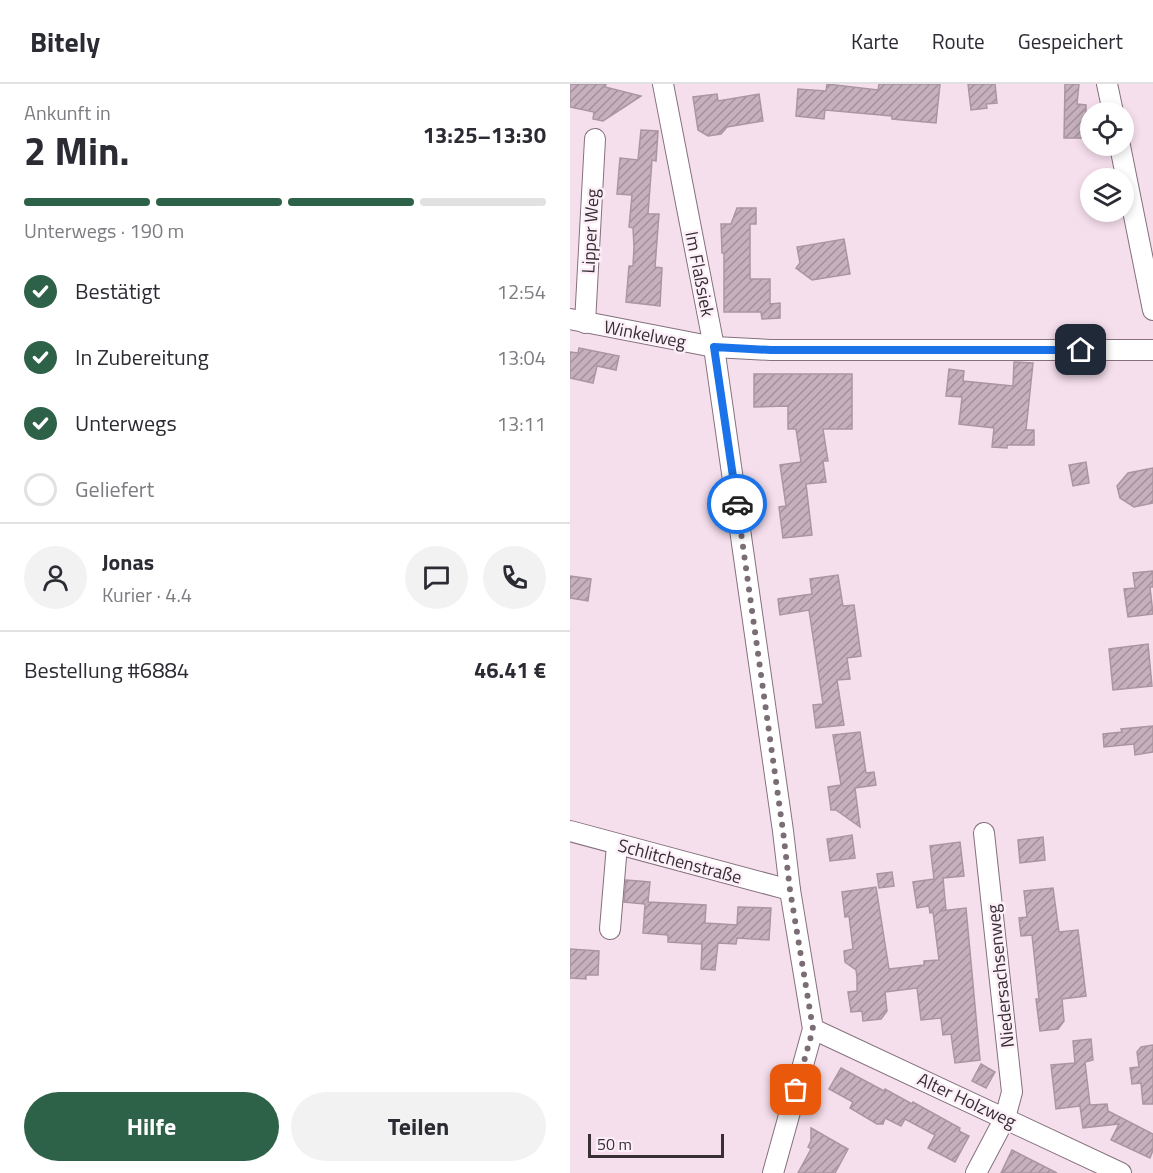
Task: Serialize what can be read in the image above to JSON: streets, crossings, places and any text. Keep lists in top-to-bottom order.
{
  "streets": {
    "street": [
      "Lipper Weg",
      "Im Flaßsiek",
      "Winkelweg",
      "Schlitchenstraße",
      "Niedersachsenweg",
      "Alter Holzweg"
    ]
  },
  "crossings": [
    ["Lipper Weg", "Winkelweg"],
    ["Im Flaßsiek", "Winkelweg"],
    ["Im Flaßsiek", "Schlitchenstraße"],
    ["Im Flaßsiek", "Alter Holzweg"],
    ["Niedersachsenweg", "Alter Holzweg"]
  ],
  "scale_bar": "50 m",
  "page": {
    "header": "Bitely",
    "nav": ["Karte", "Route", "Gespeichert"],
    "heading": ["2 Min.", "Ankunft in", "13:25–13:30"],
    "panel": [
      "Jonas",
      "Kurier · 4.4",
      "Bestellung #6884",
      "46.41 €"
    ],
    "bar": "Unterwegs · 190 m",
    "list": [
      ["Bestätigt", "12:54"],
      ["In Zubereitung", "13:04"],
      ["Unterwegs", "13:11"],
      "Geliefert"
    ],
    "buttons": ["Hilfe", "Teilen"],
    "scale": "50 m"
  }
}
